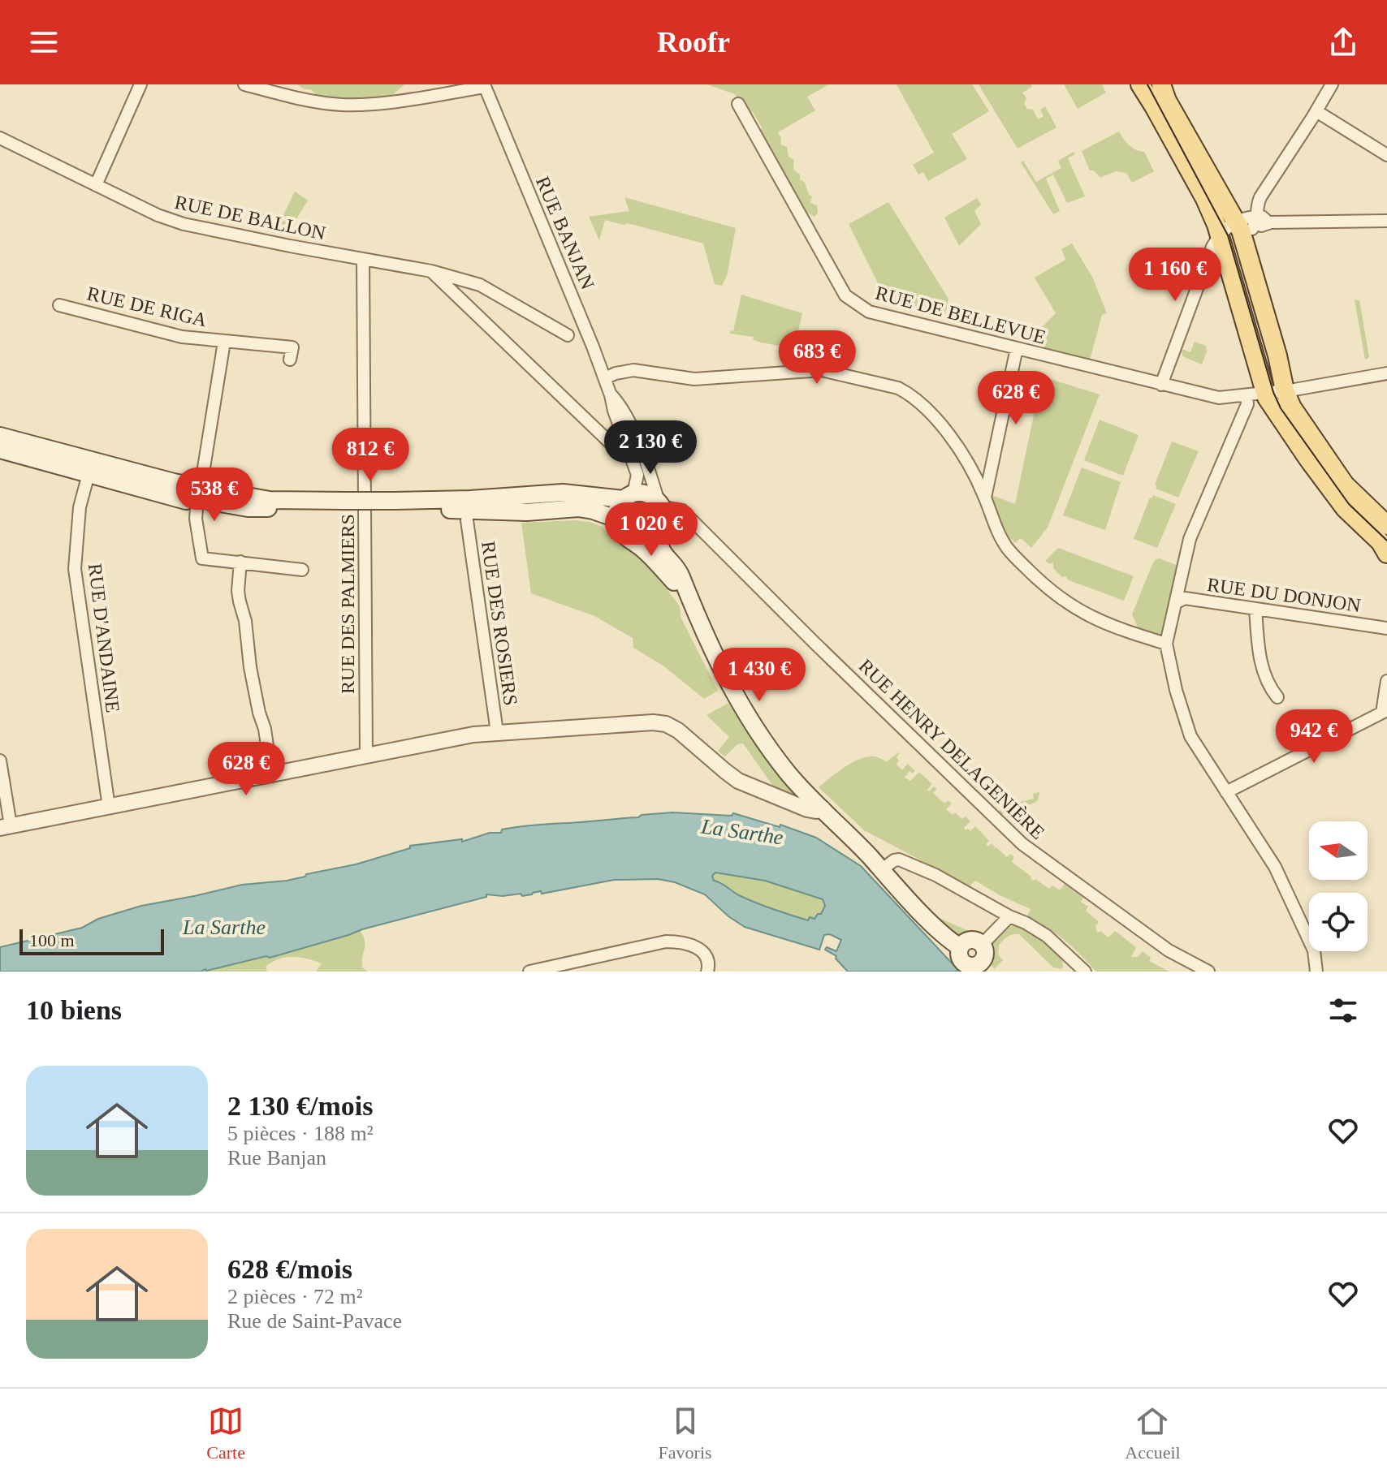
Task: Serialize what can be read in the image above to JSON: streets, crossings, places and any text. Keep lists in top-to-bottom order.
{
  "streets": {
    "street": [
      "RUE DE BALLON",
      "RUE BANJAN",
      "RUE DE RIGA",
      "RUE DE BELLEVUE",
      "RUE DU DONJON",
      "RUE DES PALMIERS",
      "RUE DES ROSIERS",
      "RUE D'ANDAINE",
      "RUE HENRY DELAGENIÈRE"
    ]
  },
  "crossings": [
    ["RUE DE BALLON", "RUE DES PALMIERS"],
    ["RUE BANJAN", "RUE HENRY DELAGENIÈRE"]
  ],
  "water": ["La Sarthe"],
  "scale_bar": "100 m",
  "north": "left",
  "page": {
    "header": "Roofr",
    "price": [
      "1 160 €",
      "683 €",
      "628 €",
      "2 130 €",
      "812 €",
      "538 €",
      "1 020 €",
      "1 430 €",
      "942 €",
      "628 €"
    ],
    "scale": "100 m",
    "heading": "10 biens",
    "list": [
      {
        "name": "2 130 €/mois",
        "note": "5 pièces · 188 m² · Rue Banjan"
      },
      {
        "name": "628 €/mois",
        "note": "2 pièces · 72 m² · Rue de Saint-Pavace"
      }
    ],
    "tabs": ["Carte", "Favoris", "Accueil"]
  }
}
